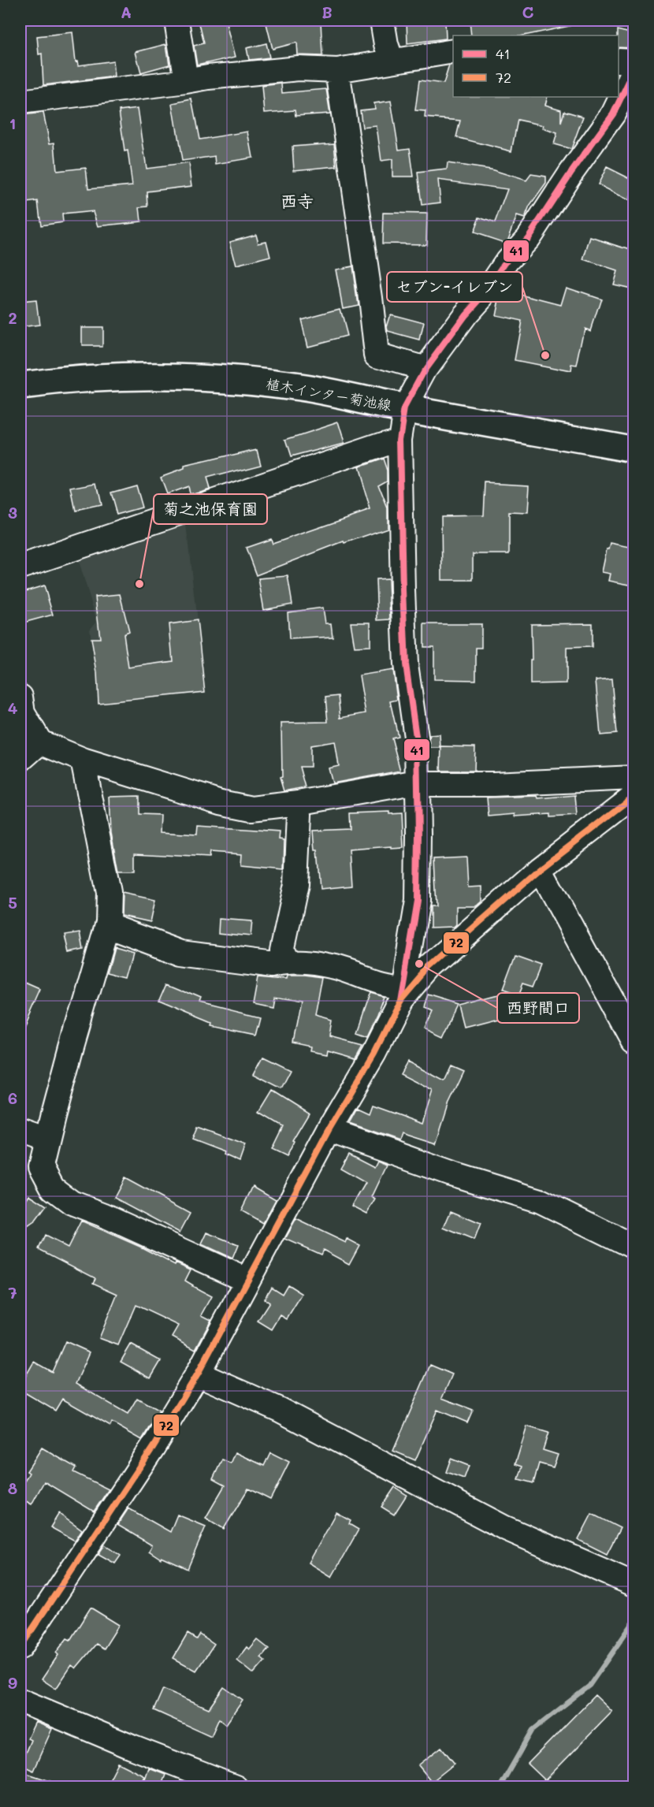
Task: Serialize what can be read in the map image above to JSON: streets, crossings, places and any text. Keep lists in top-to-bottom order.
{
  "streets": {
    "main road": ["植木インター菊池線"]
  },
  "districts": ["西寺"],
  "places": ["セブン-イレブン", "菊之池保育園", "西野間口"],
  "lines": ["transit line 41", "transit line 72"],
  "legend": ["41", "72"],
  "grid": {
    "columns": ["A", "B", "C"],
    "rows": [
      "1",
      "2",
      "3",
      "4",
      "5",
      "6",
      "7",
      "8",
      "9"
    ]
  }
}
